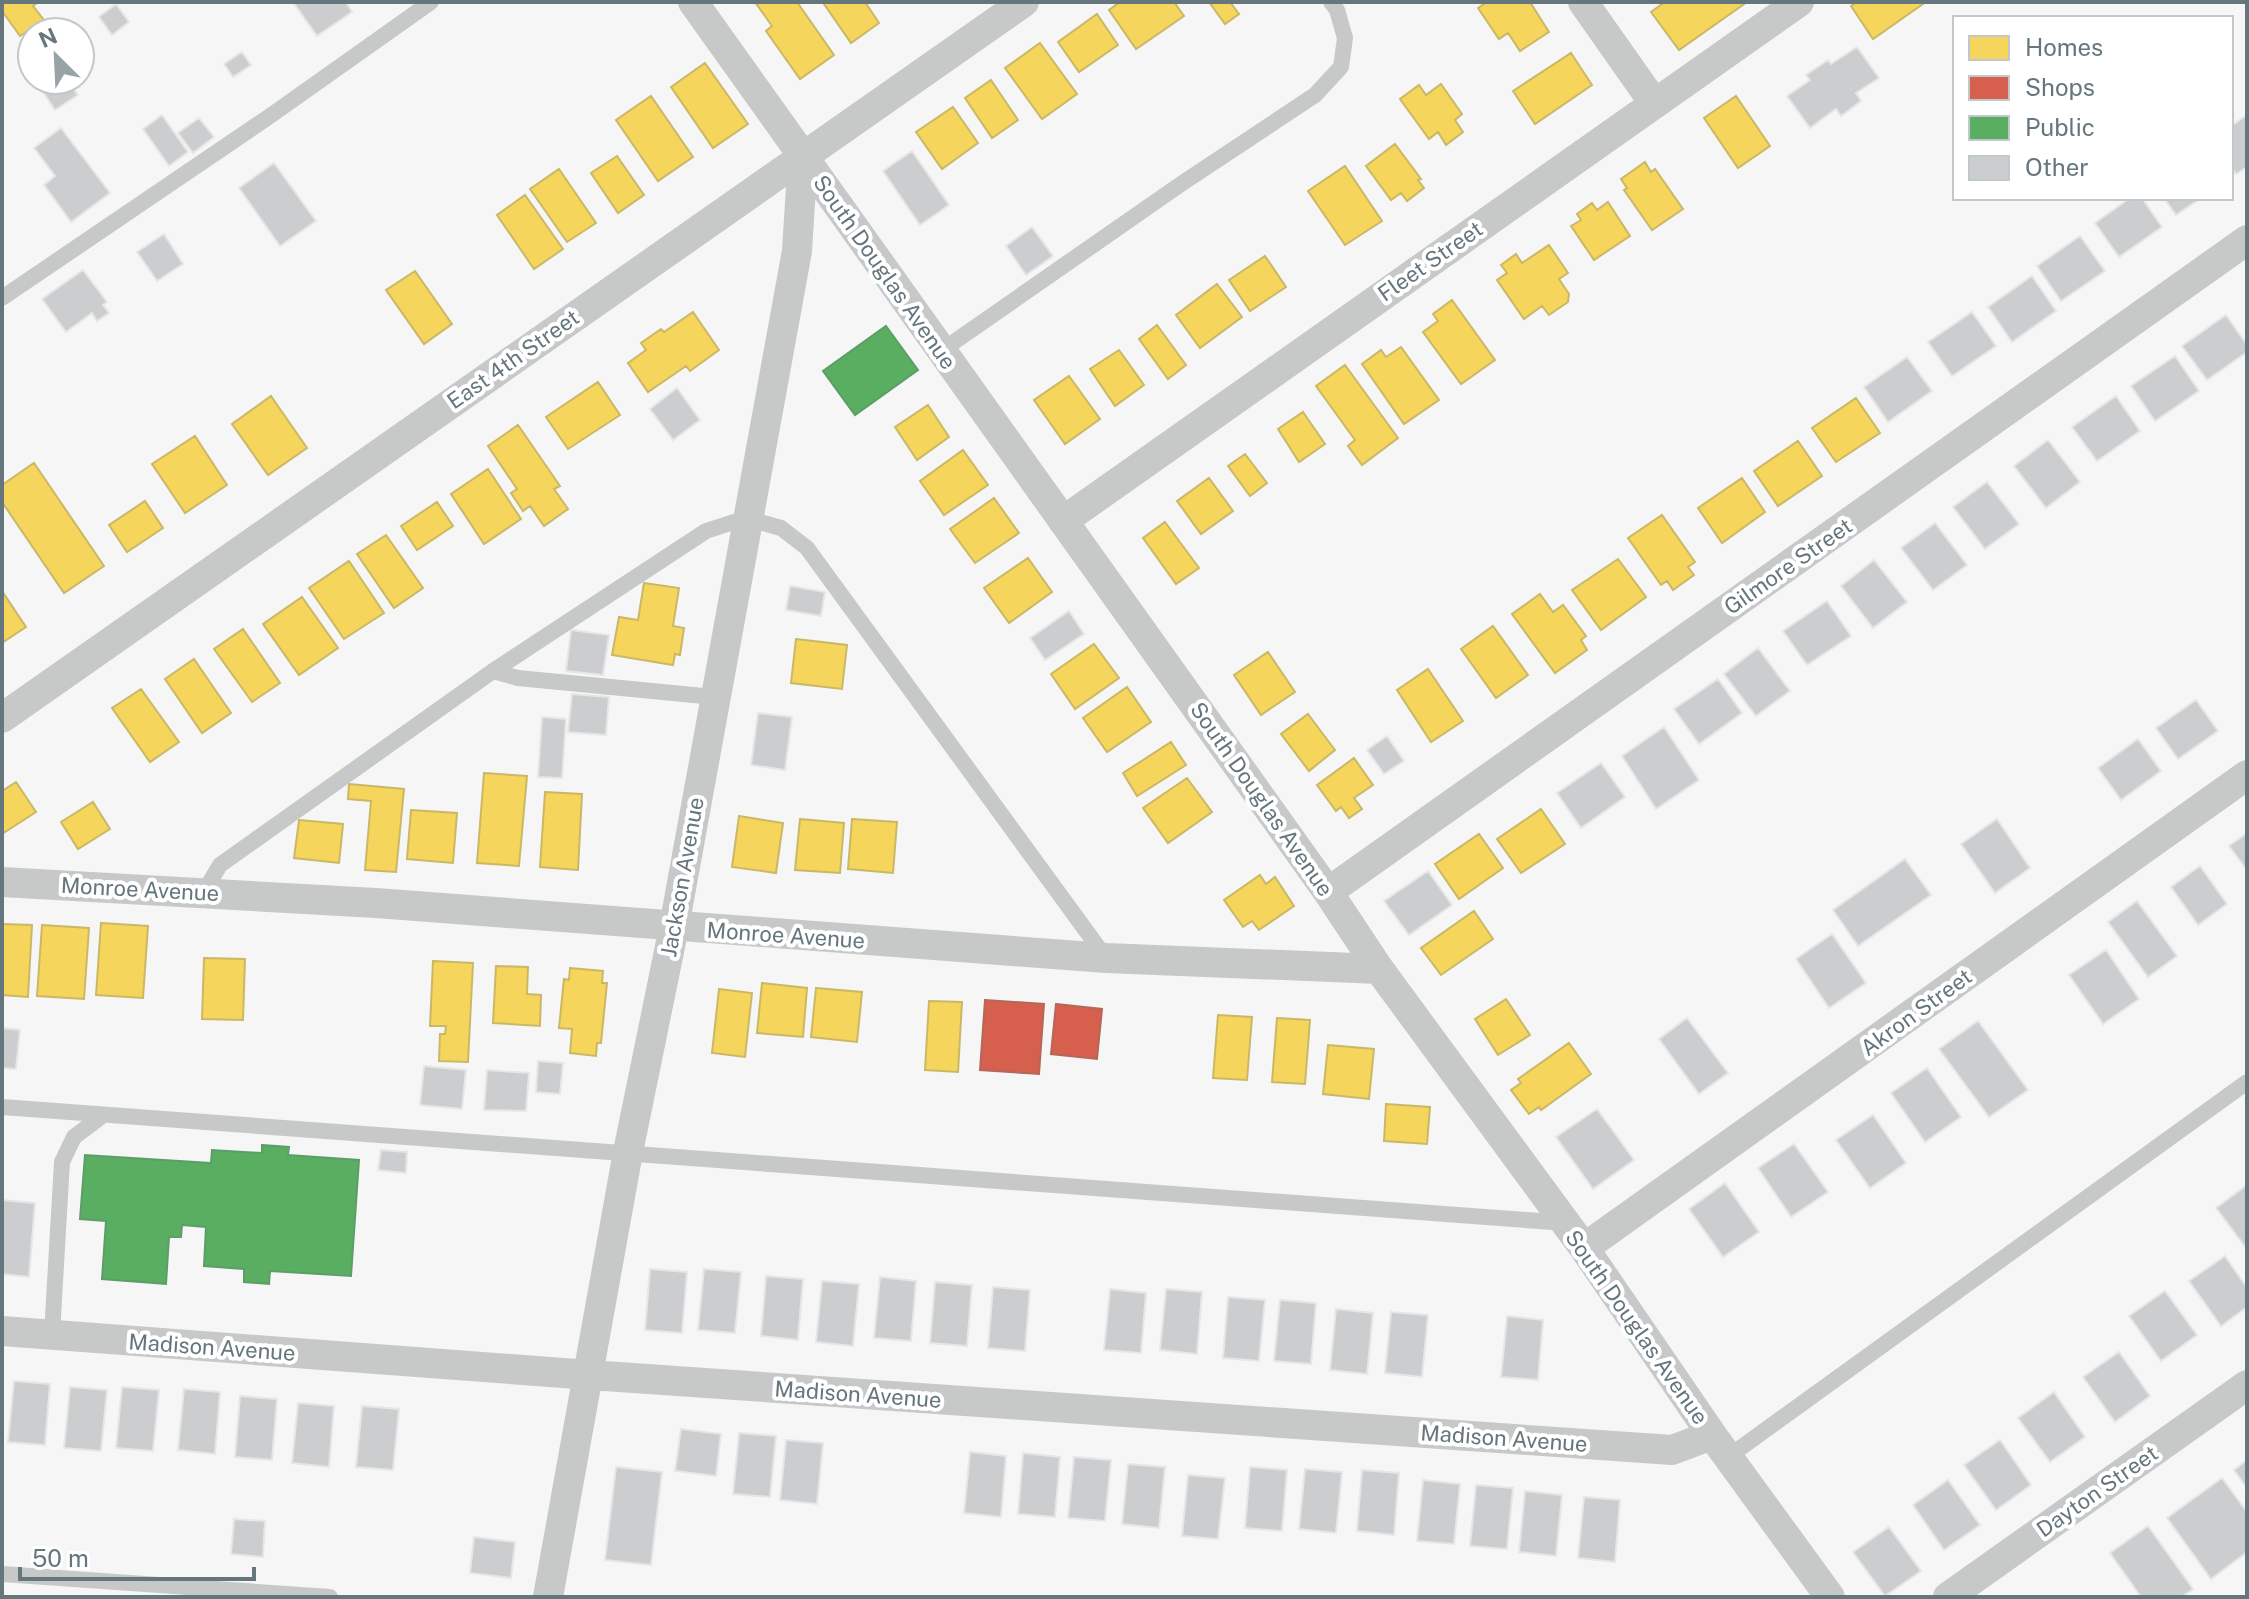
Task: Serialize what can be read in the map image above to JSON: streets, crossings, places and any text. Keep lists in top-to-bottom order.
{
  "streets": {
    "street": [
      "Fleet Street",
      "South Douglas Avenue",
      "East 4th Street",
      "Gilmore Street",
      "Jackson Avenue",
      "Monroe Avenue",
      "Akron Street",
      "Madison Avenue",
      "Dayton Street"
    ]
  },
  "crossings": [
    ["Fleet Street", "South Douglas Avenue"],
    ["South Douglas Avenue", "East 4th Street"],
    ["South Douglas Avenue", "Gilmore Street"],
    ["South Douglas Avenue", "Jackson Avenue"],
    ["South Douglas Avenue", "Monroe Avenue"],
    ["South Douglas Avenue", "Akron Street"],
    ["South Douglas Avenue", "Madison Avenue"],
    ["East 4th Street", "Jackson Avenue"],
    ["Jackson Avenue", "Monroe Avenue"],
    ["Jackson Avenue", "Madison Avenue"]
  ],
  "legend": [
    "Homes",
    "Shops",
    "Public",
    "Other"
  ],
  "scale_bar": "50 m",
  "north": "top left"
}
